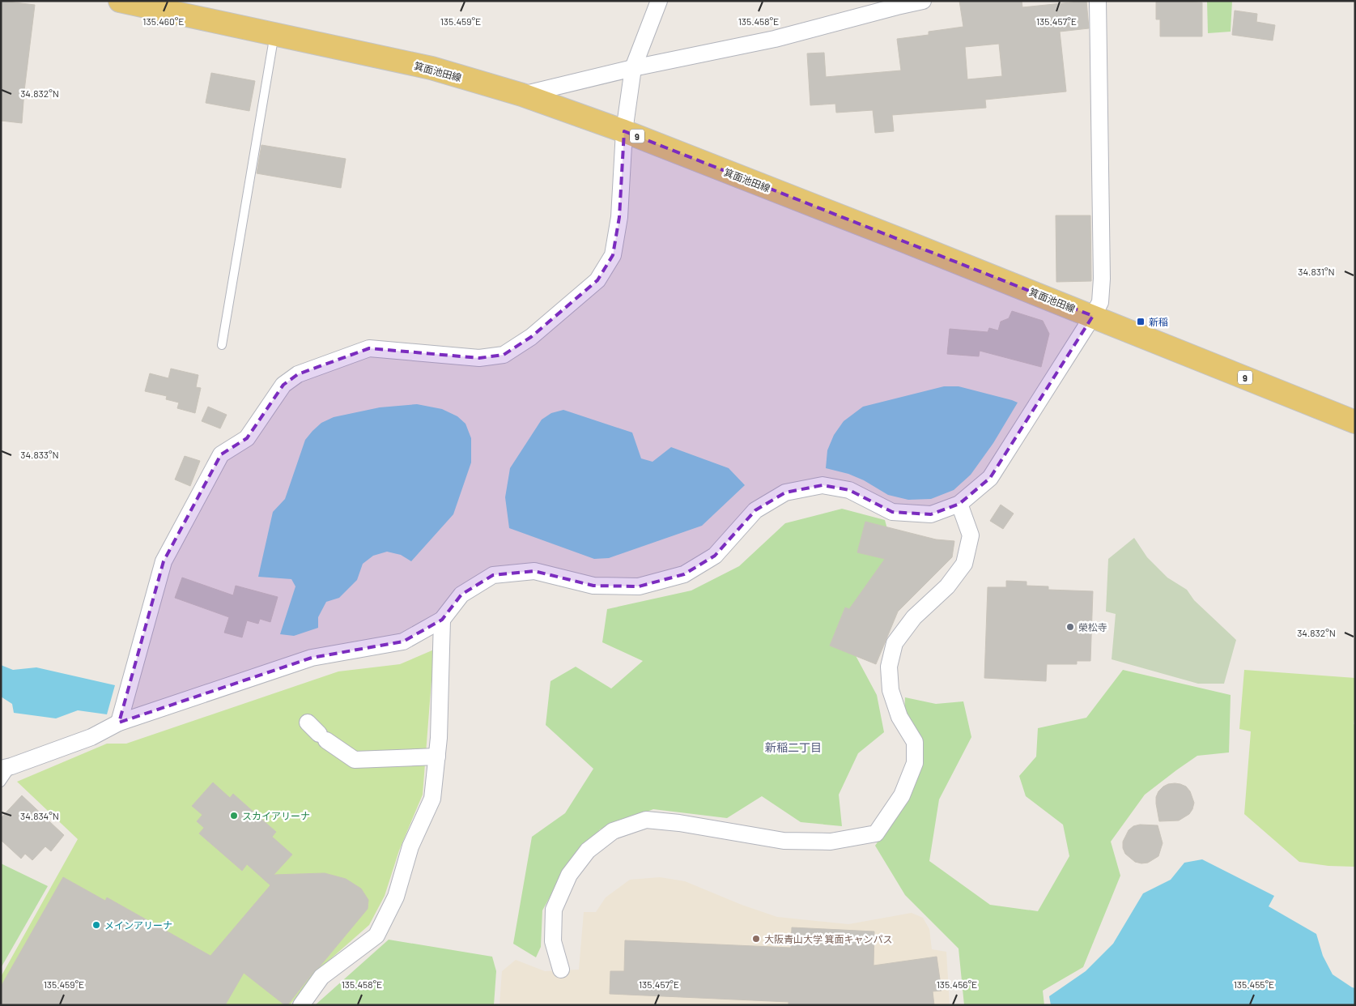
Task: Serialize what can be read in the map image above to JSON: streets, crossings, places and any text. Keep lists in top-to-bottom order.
{
  "streets": {
    "main road": ["箕面池田線", "9"]
  },
  "districts": ["新稲二丁目"],
  "places": {
    "transit": ["新稲"],
    "other": [
      "榮松寺",
      "スカイアリーナ",
      "メインアリーナ",
      "大阪青山大学 箕面キャンパス"
    ]
  },
  "coordinates": [
    "135.460°E",
    "135.459°E",
    "135.458°E",
    "135.457°E",
    "34.832°N",
    "34.831°N",
    "34.833°N",
    "34.834°N",
    "135.456°E",
    "135.455°E"
  ]
}
